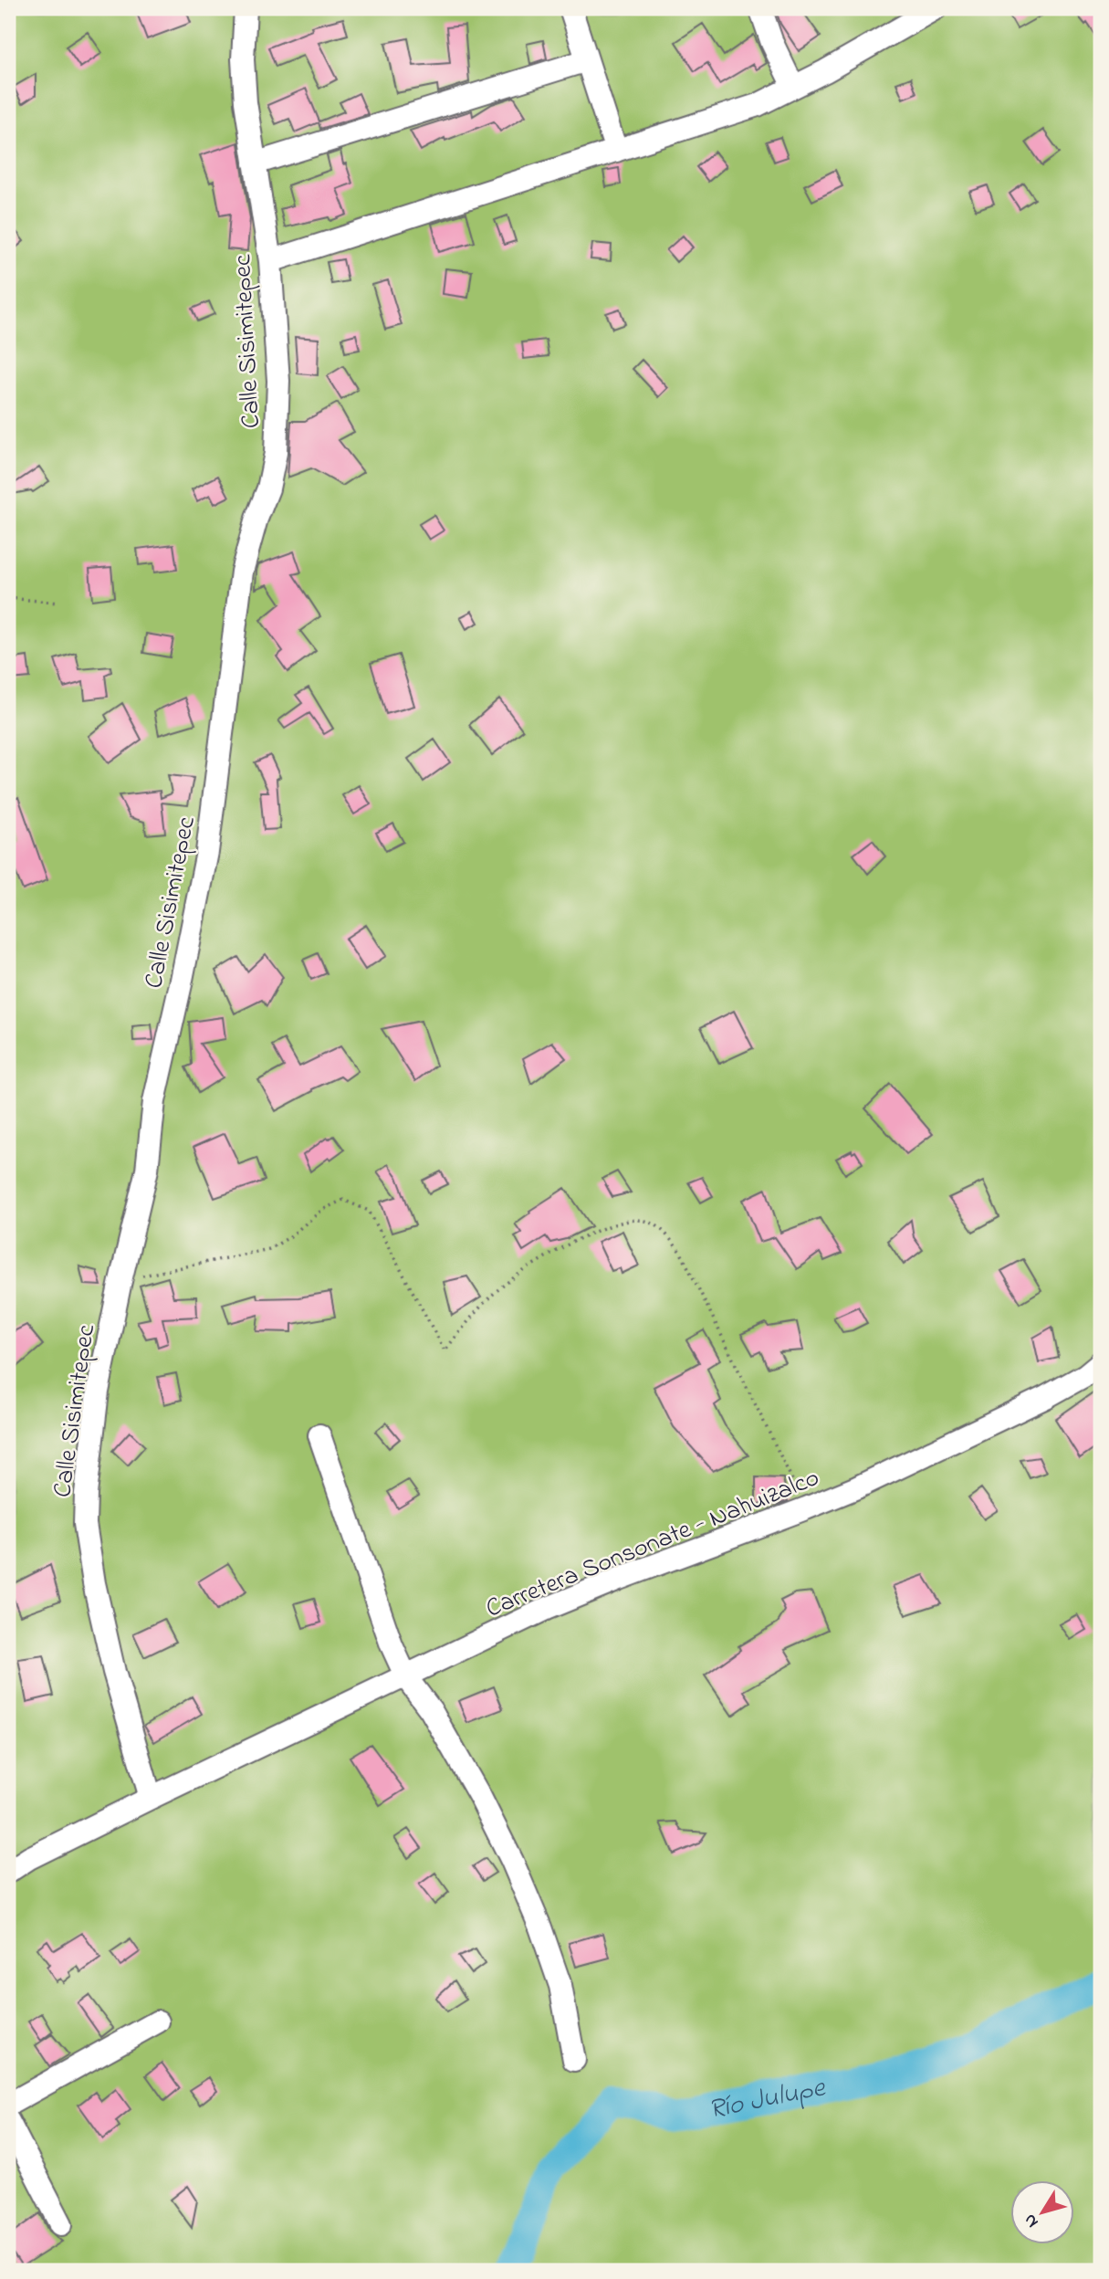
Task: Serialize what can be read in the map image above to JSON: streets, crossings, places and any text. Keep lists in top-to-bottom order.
{
  "streets": {
    "street": ["Calle Sisimitepec", "Carretera Sonsonate - Nahuizalco"]
  },
  "crossings": [
    ["Calle Sisimitepec", "Carretera Sonsonate - Nahuizalco"]
  ],
  "water": ["Río Julupe"],
  "north": "bottom left"
}
